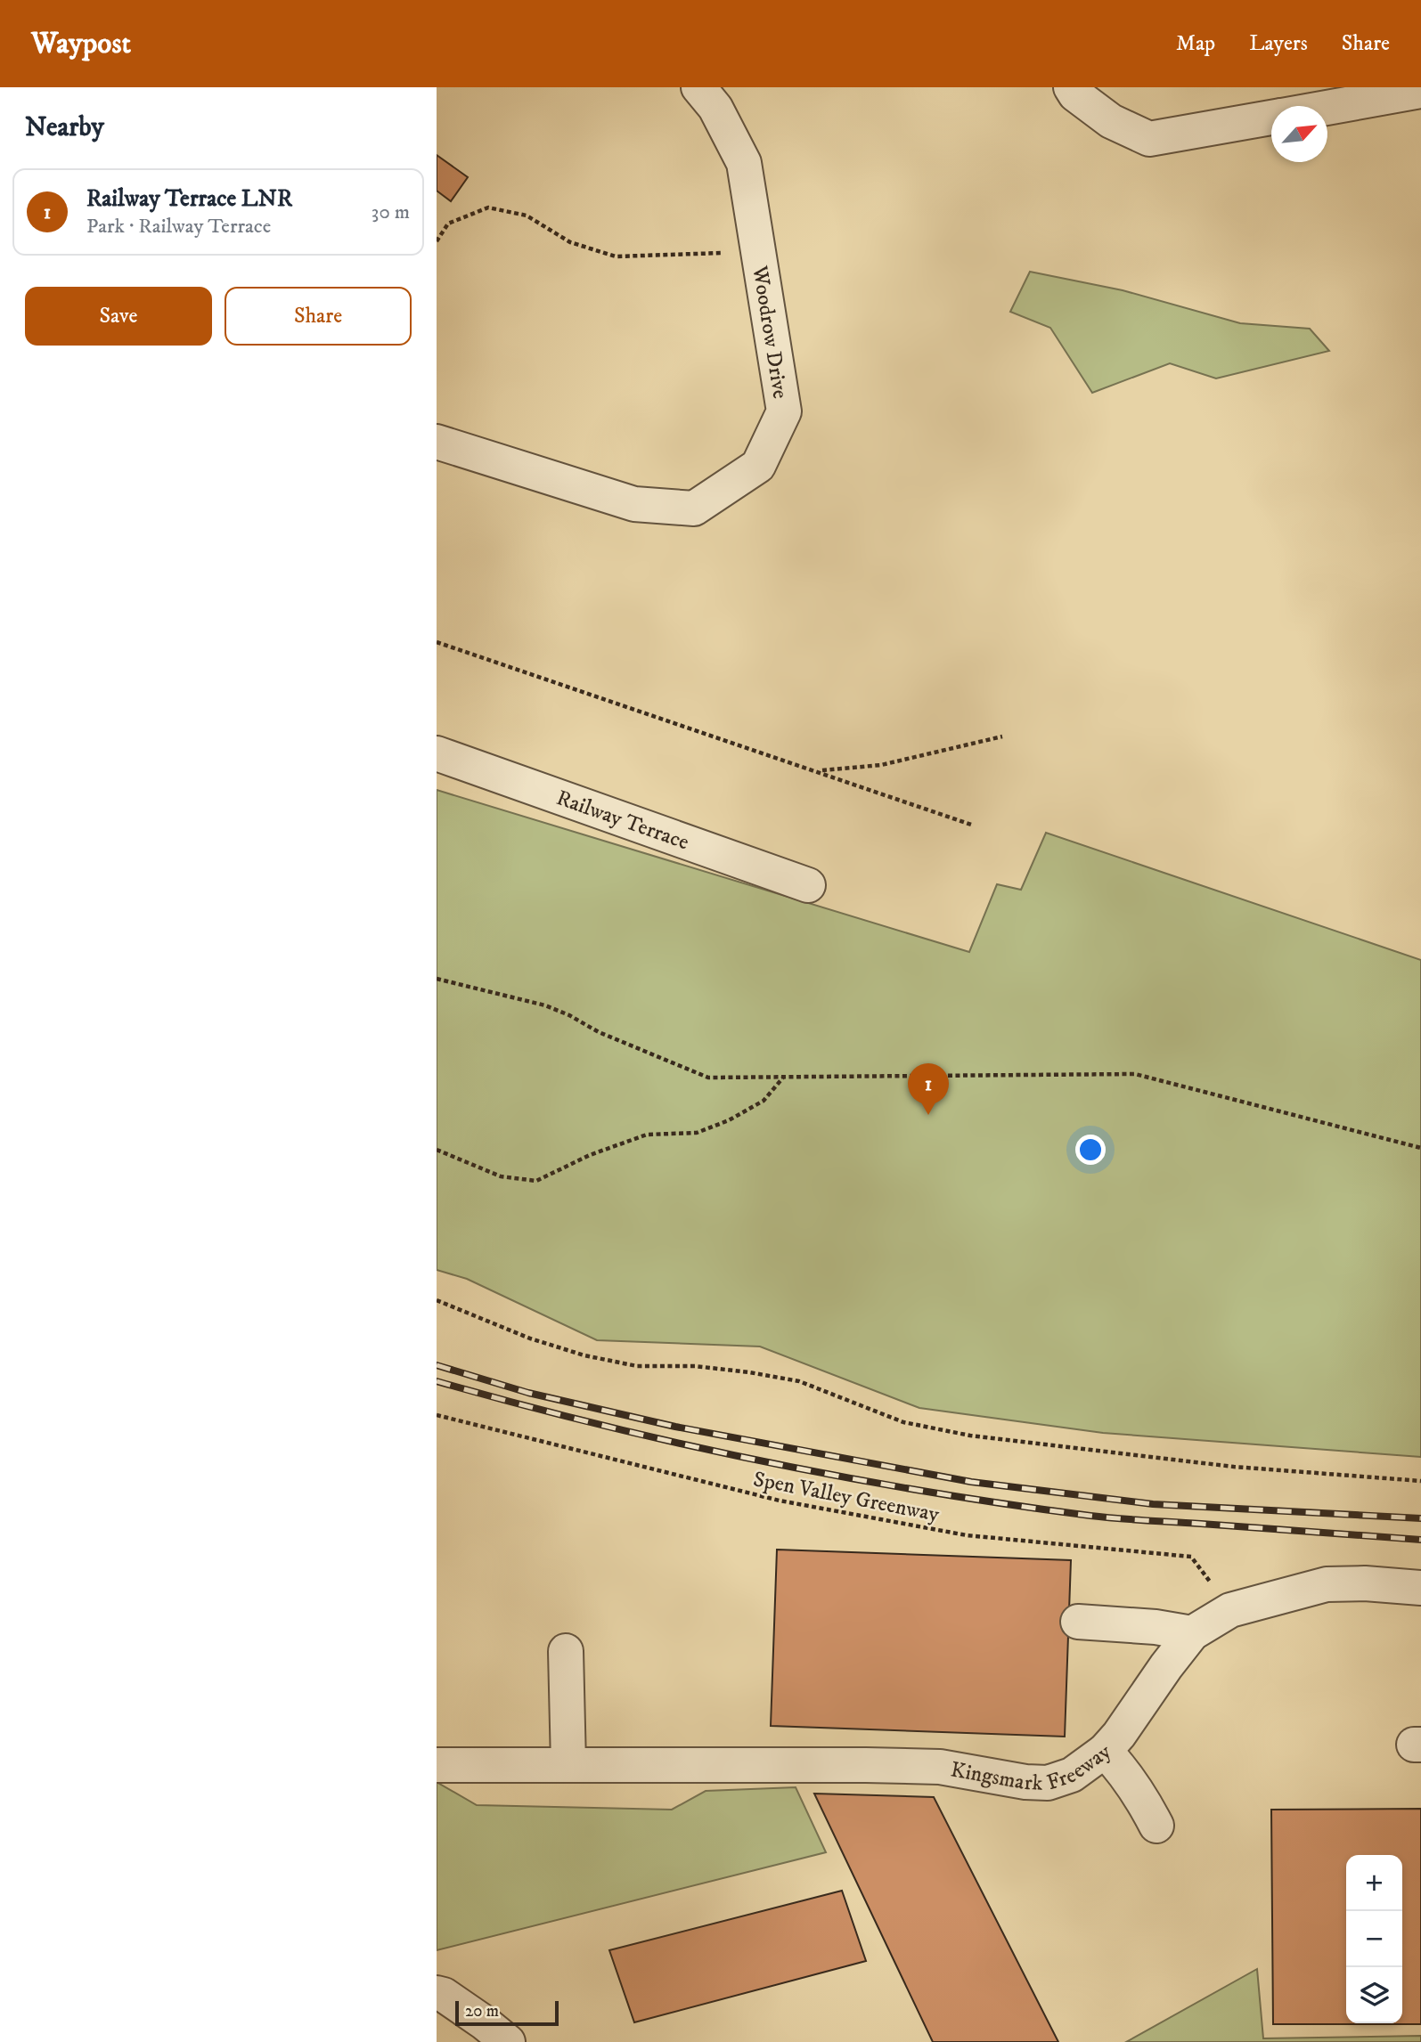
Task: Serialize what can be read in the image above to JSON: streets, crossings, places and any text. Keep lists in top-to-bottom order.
{
  "streets": {
    "street": ["Woodrow Drive", "Railway Terrace", "Kingsmark Freeway"],
    "path": ["Spen Valley Greenway"]
  },
  "crossings": [
    ["Spen Valley Greenway", "Kingsmark Freeway"]
  ],
  "scale_bar": "20 m",
  "north": "top right",
  "page": {
    "header": "Waypost",
    "nav": ["Map", "Layers", "Share"],
    "heading": "Nearby",
    "list": [
      {
        "mark": "1",
        "name": "Railway Terrace LNR",
        "note": "Park · Railway Terrace",
        "value": "30 m"
      }
    ],
    "buttons": ["Save", "Share"],
    "pins": "1",
    "map_buttons": ["+", "−"],
    "scale": "20 m"
  }
}
